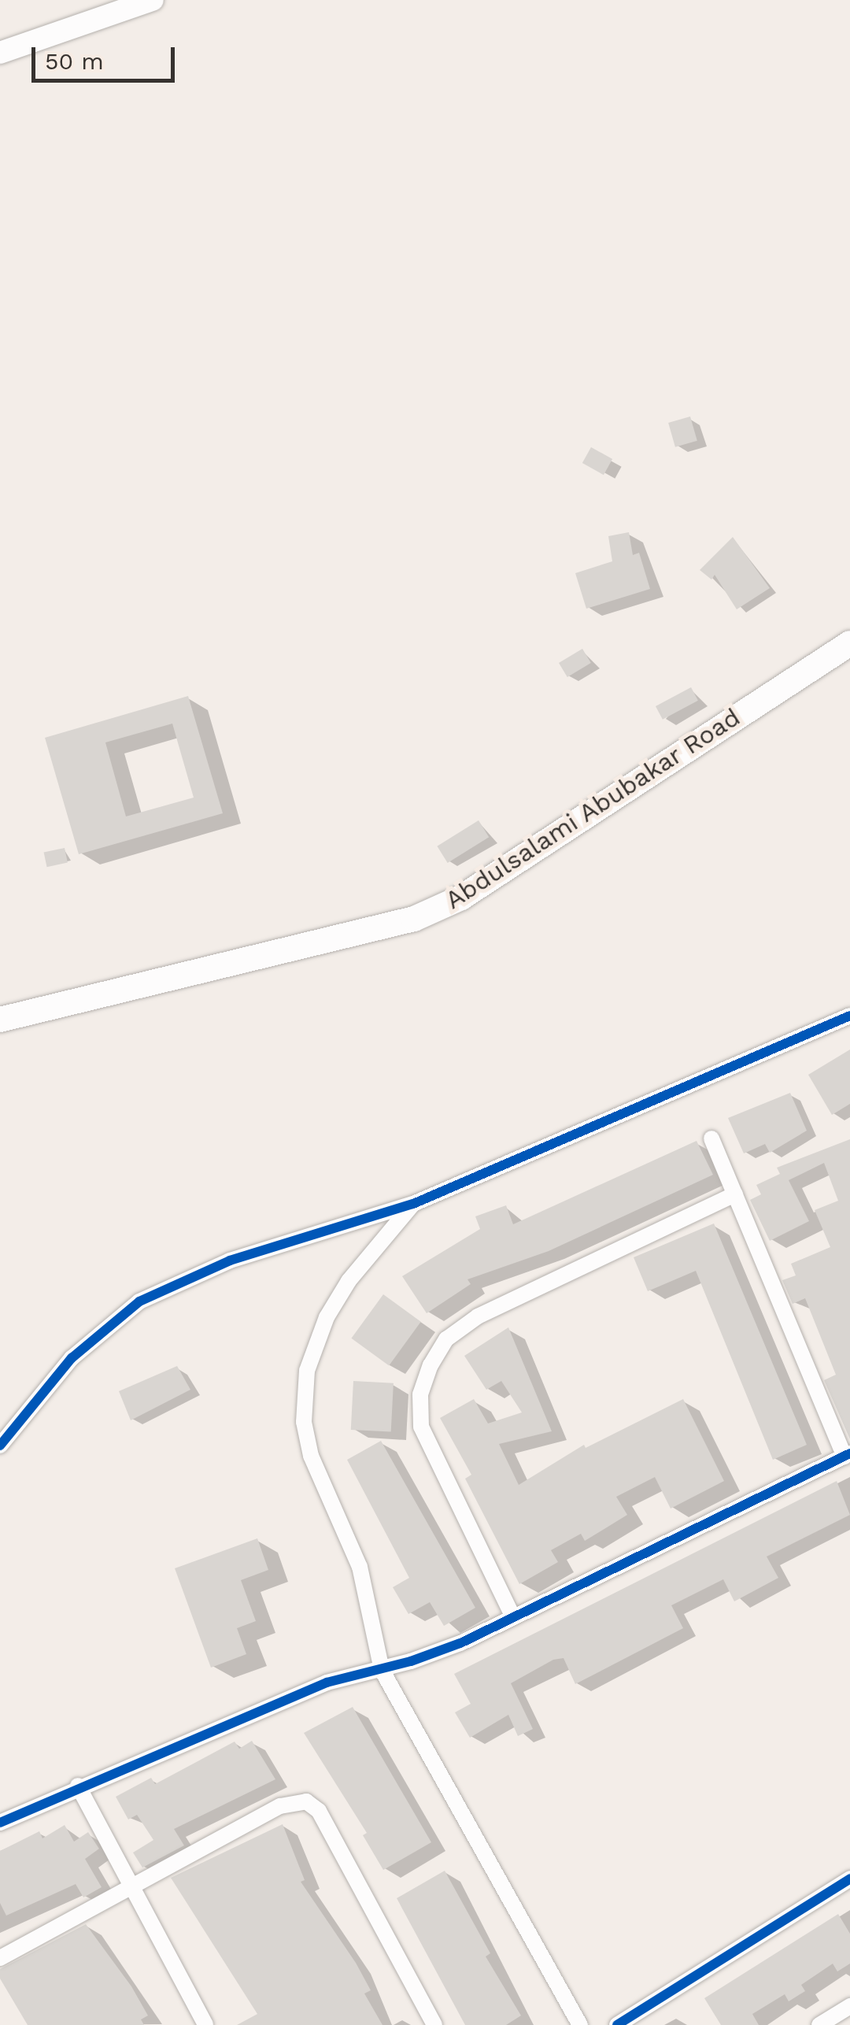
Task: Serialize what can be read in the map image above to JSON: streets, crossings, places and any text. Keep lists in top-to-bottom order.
{
  "streets": {
    "main road": ["Abdulsalami Abubakar Road"]
  },
  "scale_bar": "50 m"
}
